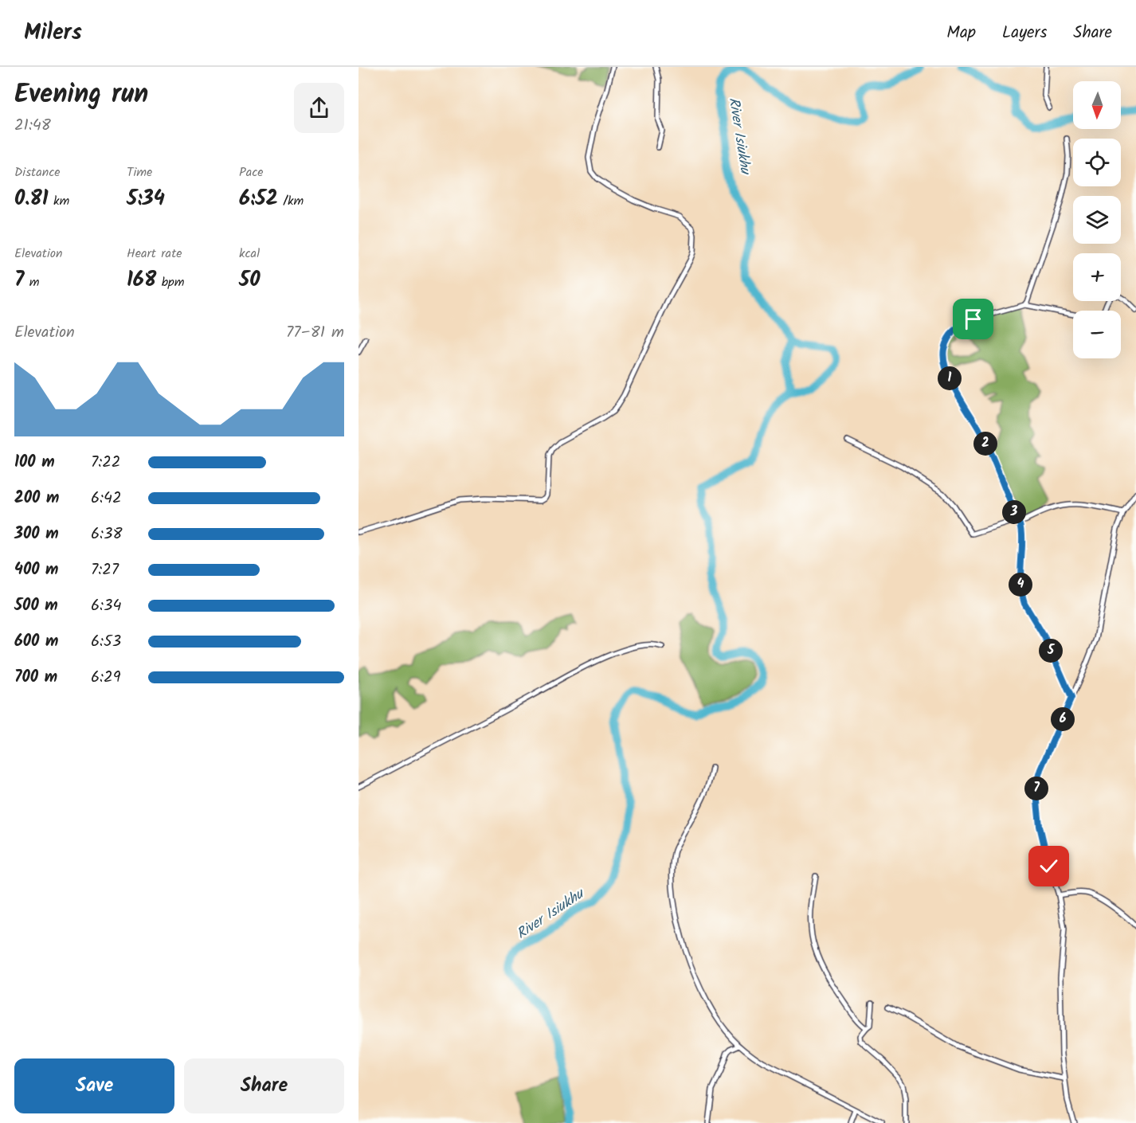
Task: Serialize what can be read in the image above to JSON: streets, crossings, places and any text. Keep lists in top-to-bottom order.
{
  "water": ["River Isiukhu"],
  "north": "bottom",
  "page": {
    "header": "Milers",
    "nav": ["Map", "Layers", "Share"],
    "heading": ["Evening run", "21:48"],
    "map_buttons": ["+", "−"],
    "stats": [
      ["Distance", "0.81 km"],
      ["Time", "5:34"],
      ["Pace", "6:52 /km"],
      ["Elevation", "7 m"],
      ["Heart rate", "168 bpm"],
      ["kcal", "50"]
    ],
    "chart": ["Elevation", "77–81 m"],
    "pins": [
      "1",
      "2",
      "3",
      "4",
      "5",
      "6",
      "7"
    ],
    "list": [
      {
        "name": "100 m",
        "note": "7:22"
      },
      {
        "name": "200 m",
        "note": "6:42"
      },
      {
        "name": "300 m",
        "note": "6:38"
      },
      {
        "name": "400 m",
        "note": "7:27"
      },
      {
        "name": "500 m",
        "note": "6:34"
      },
      {
        "name": "600 m",
        "note": "6:53"
      },
      {
        "name": "700 m",
        "note": "6:29"
      }
    ],
    "buttons": ["Save", "Share"]
  }
}
